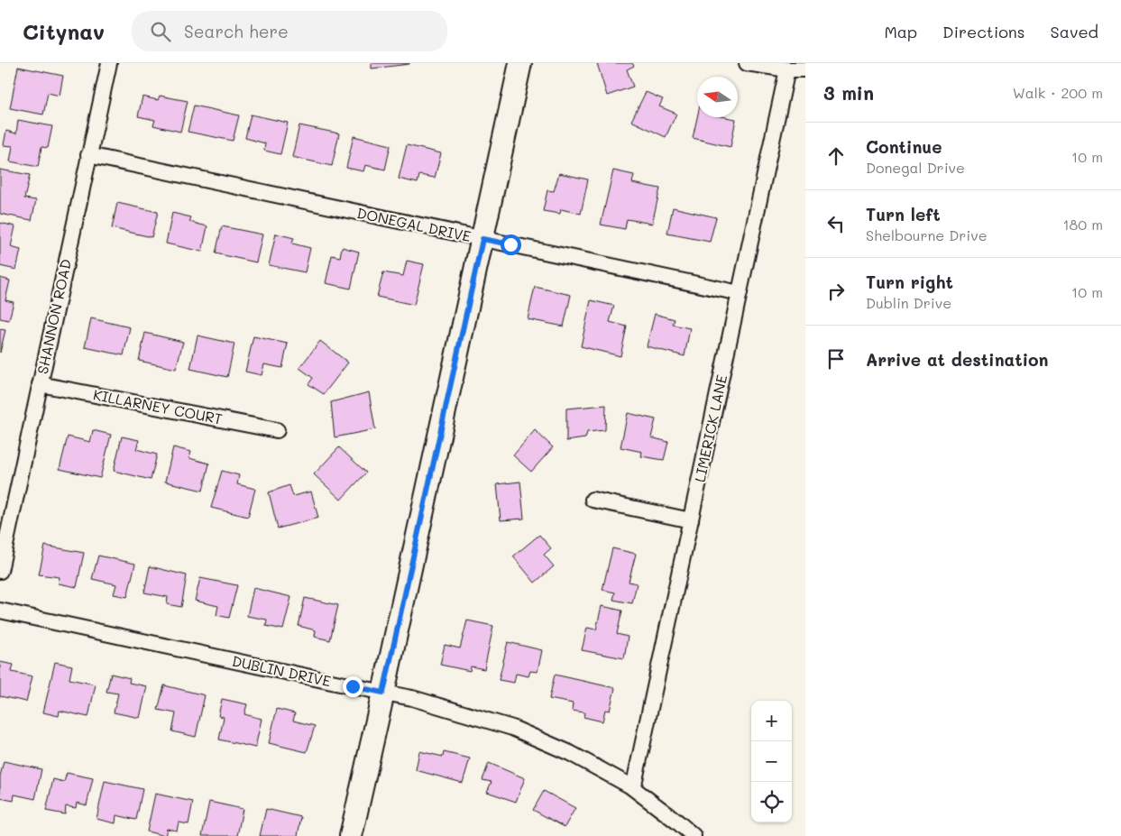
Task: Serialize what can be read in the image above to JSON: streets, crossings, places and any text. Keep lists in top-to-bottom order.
{
  "streets": {
    "street": [
      "DONEGAL DRIVE",
      "SHANNON ROAD",
      "KILLARNEY COURT",
      "LIMERICK LANE",
      "DUBLIN DRIVE"
    ]
  },
  "crossings": [
    ["DONEGAL DRIVE", "SHANNON ROAD"],
    ["DONEGAL DRIVE", "LIMERICK LANE"],
    ["SHANNON ROAD", "KILLARNEY COURT"],
    ["LIMERICK LANE", "DUBLIN DRIVE"]
  ],
  "north": "left",
  "page": {
    "header": "Citynav",
    "search": "Search here",
    "nav": ["Map", "Directions", "Saved"],
    "heading": ["3 min", "Walk · 200 m"],
    "list": [
      ["Continue", "Donegal Drive", "10 m"],
      ["Turn left", "Shelbourne Drive", "180 m"],
      ["Turn right", "Dublin Drive", "10 m"],
      "Arrive at destination"
    ],
    "map_buttons": ["+", "−"]
  }
}
